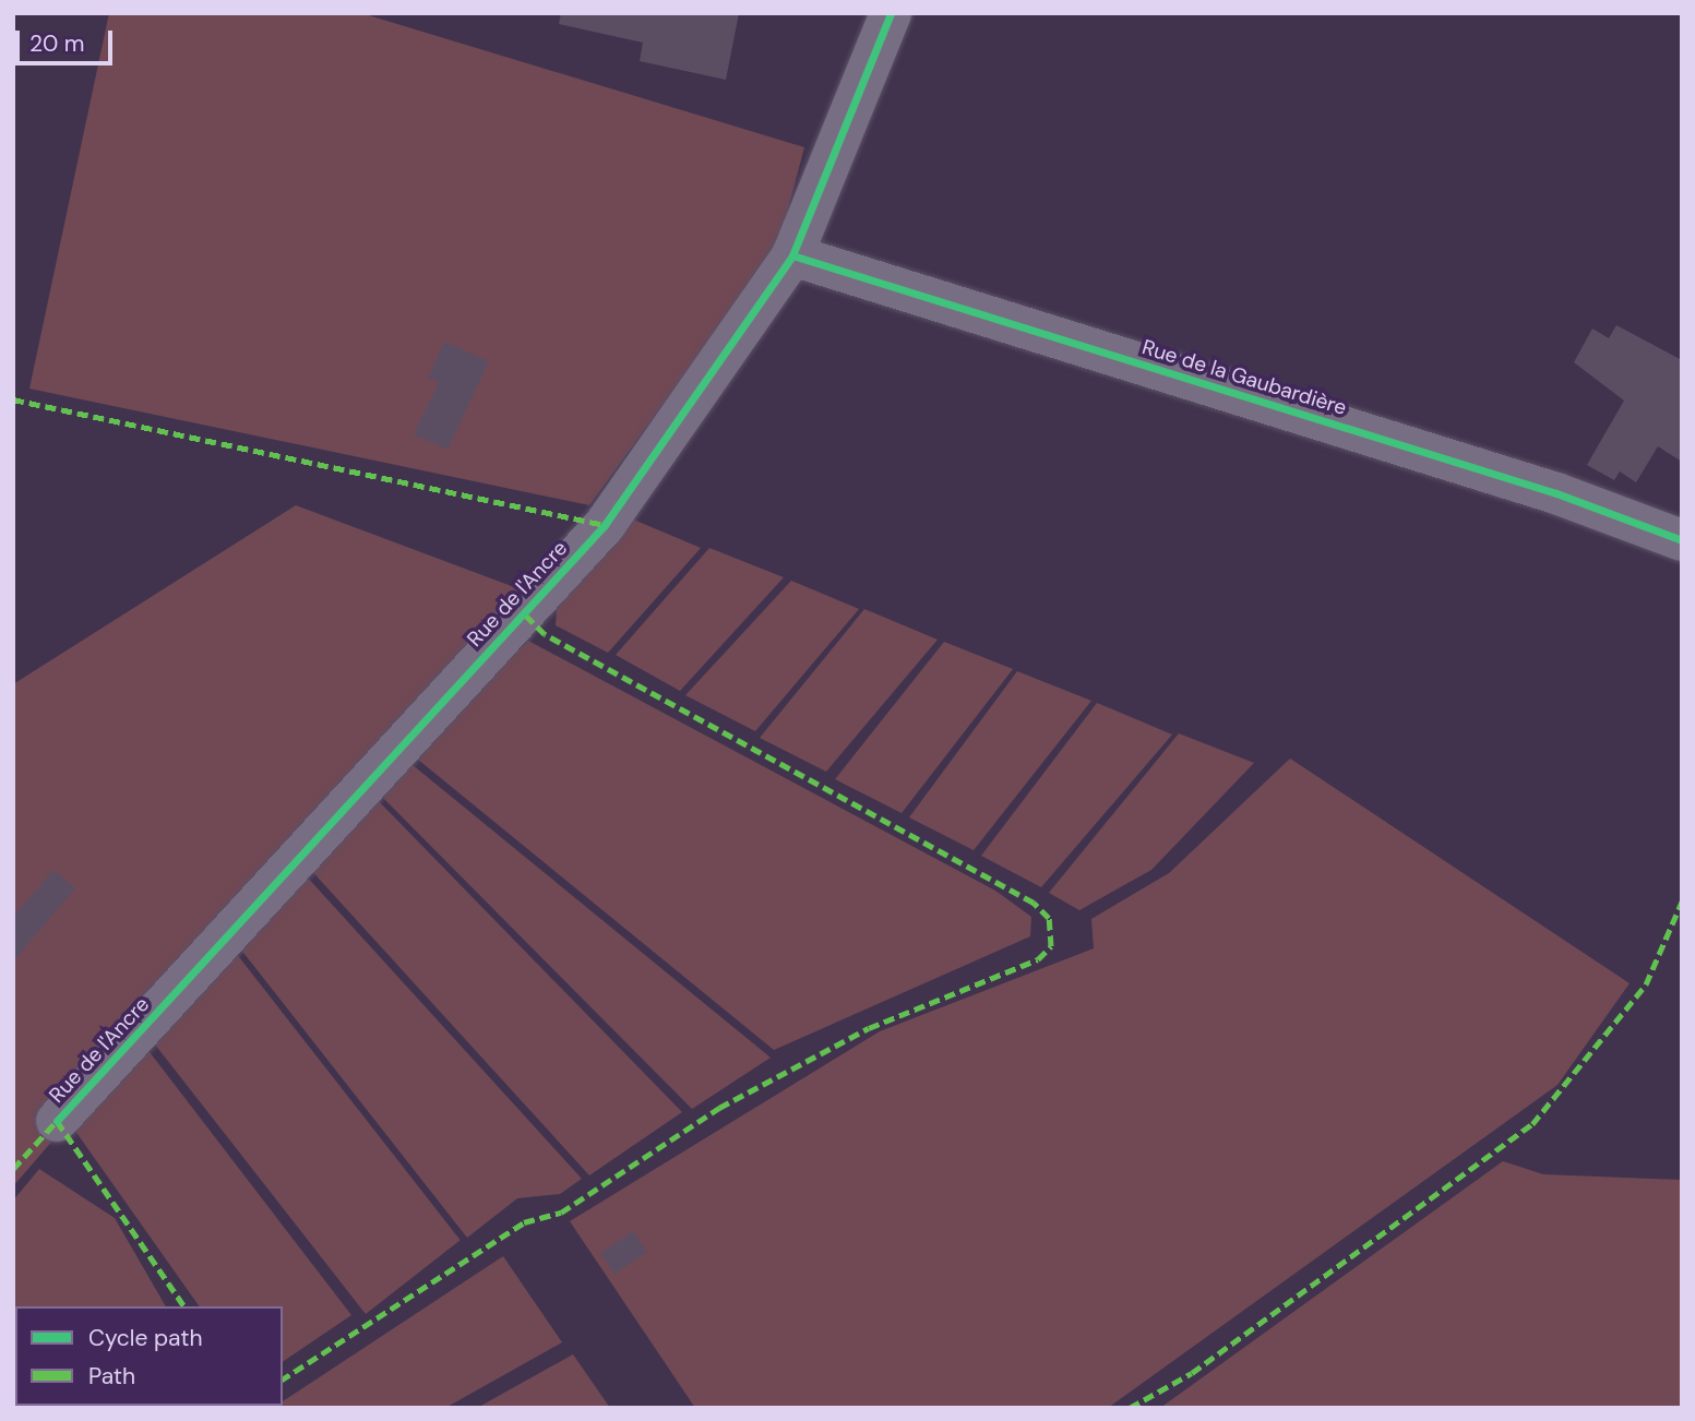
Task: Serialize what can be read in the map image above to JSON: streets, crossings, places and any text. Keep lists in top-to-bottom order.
{
  "streets": {
    "street": ["Rue de la Gaubardière", "Rue de l'Ancre"]
  },
  "crossings": [
    ["Rue de la Gaubardière", "Rue de l'Ancre"]
  ],
  "legend": ["Cycle path", "Path"],
  "scale_bar": "20 m"
}
